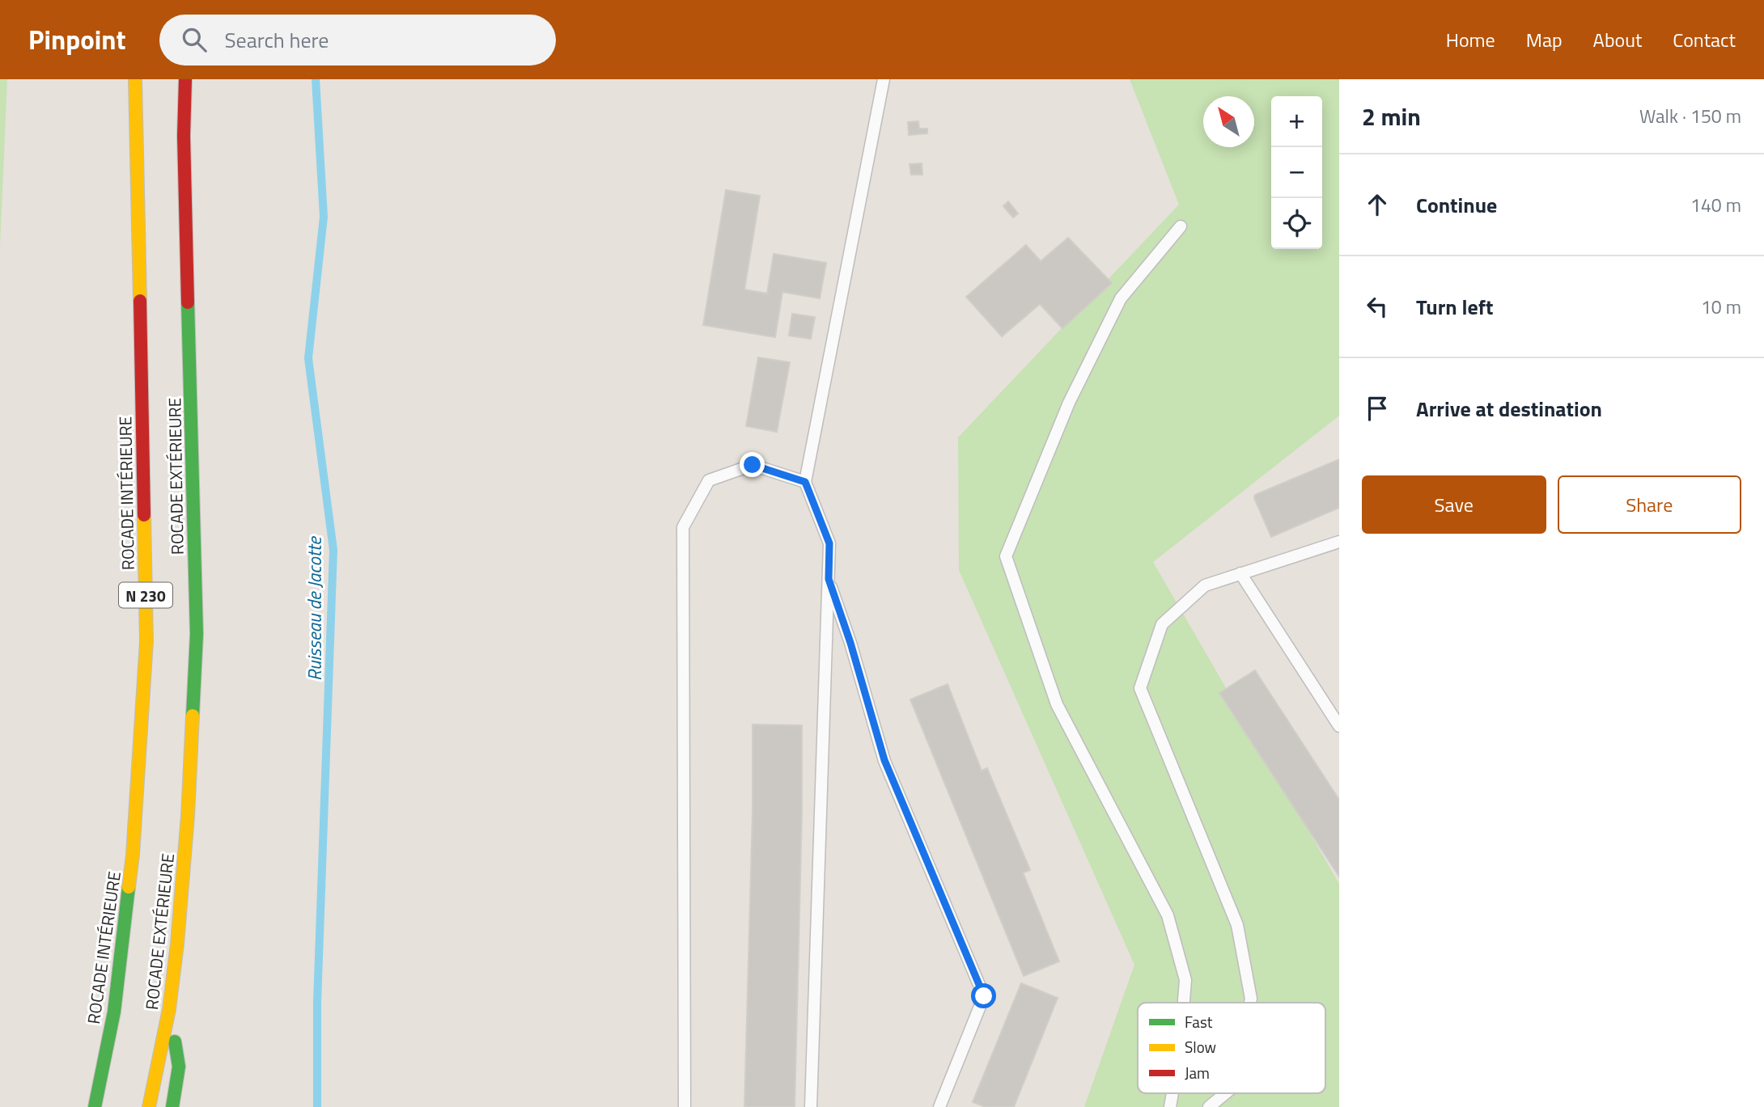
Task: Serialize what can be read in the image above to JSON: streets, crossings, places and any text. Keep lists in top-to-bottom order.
{
  "streets": {
    "highway": ["ROCADE EXTÉRIEURE", "ROCADE INTÉRIEURE", "N 230"]
  },
  "water": ["Ruisseau de Jacotte"],
  "legend": ["Fast", "Slow", "Jam"],
  "north": "top left",
  "page": {
    "header": "Pinpoint",
    "search": "Search here",
    "nav": [
      "Home",
      "Map",
      "About",
      "Contact"
    ],
    "heading": ["2 min", "Walk · 150 m"],
    "map_buttons": ["+", "−"],
    "list": [
      ["Continue", "140 m"],
      ["Turn left", "10 m"],
      "Arrive at destination"
    ],
    "buttons": ["Save", "Share"]
  }
}
